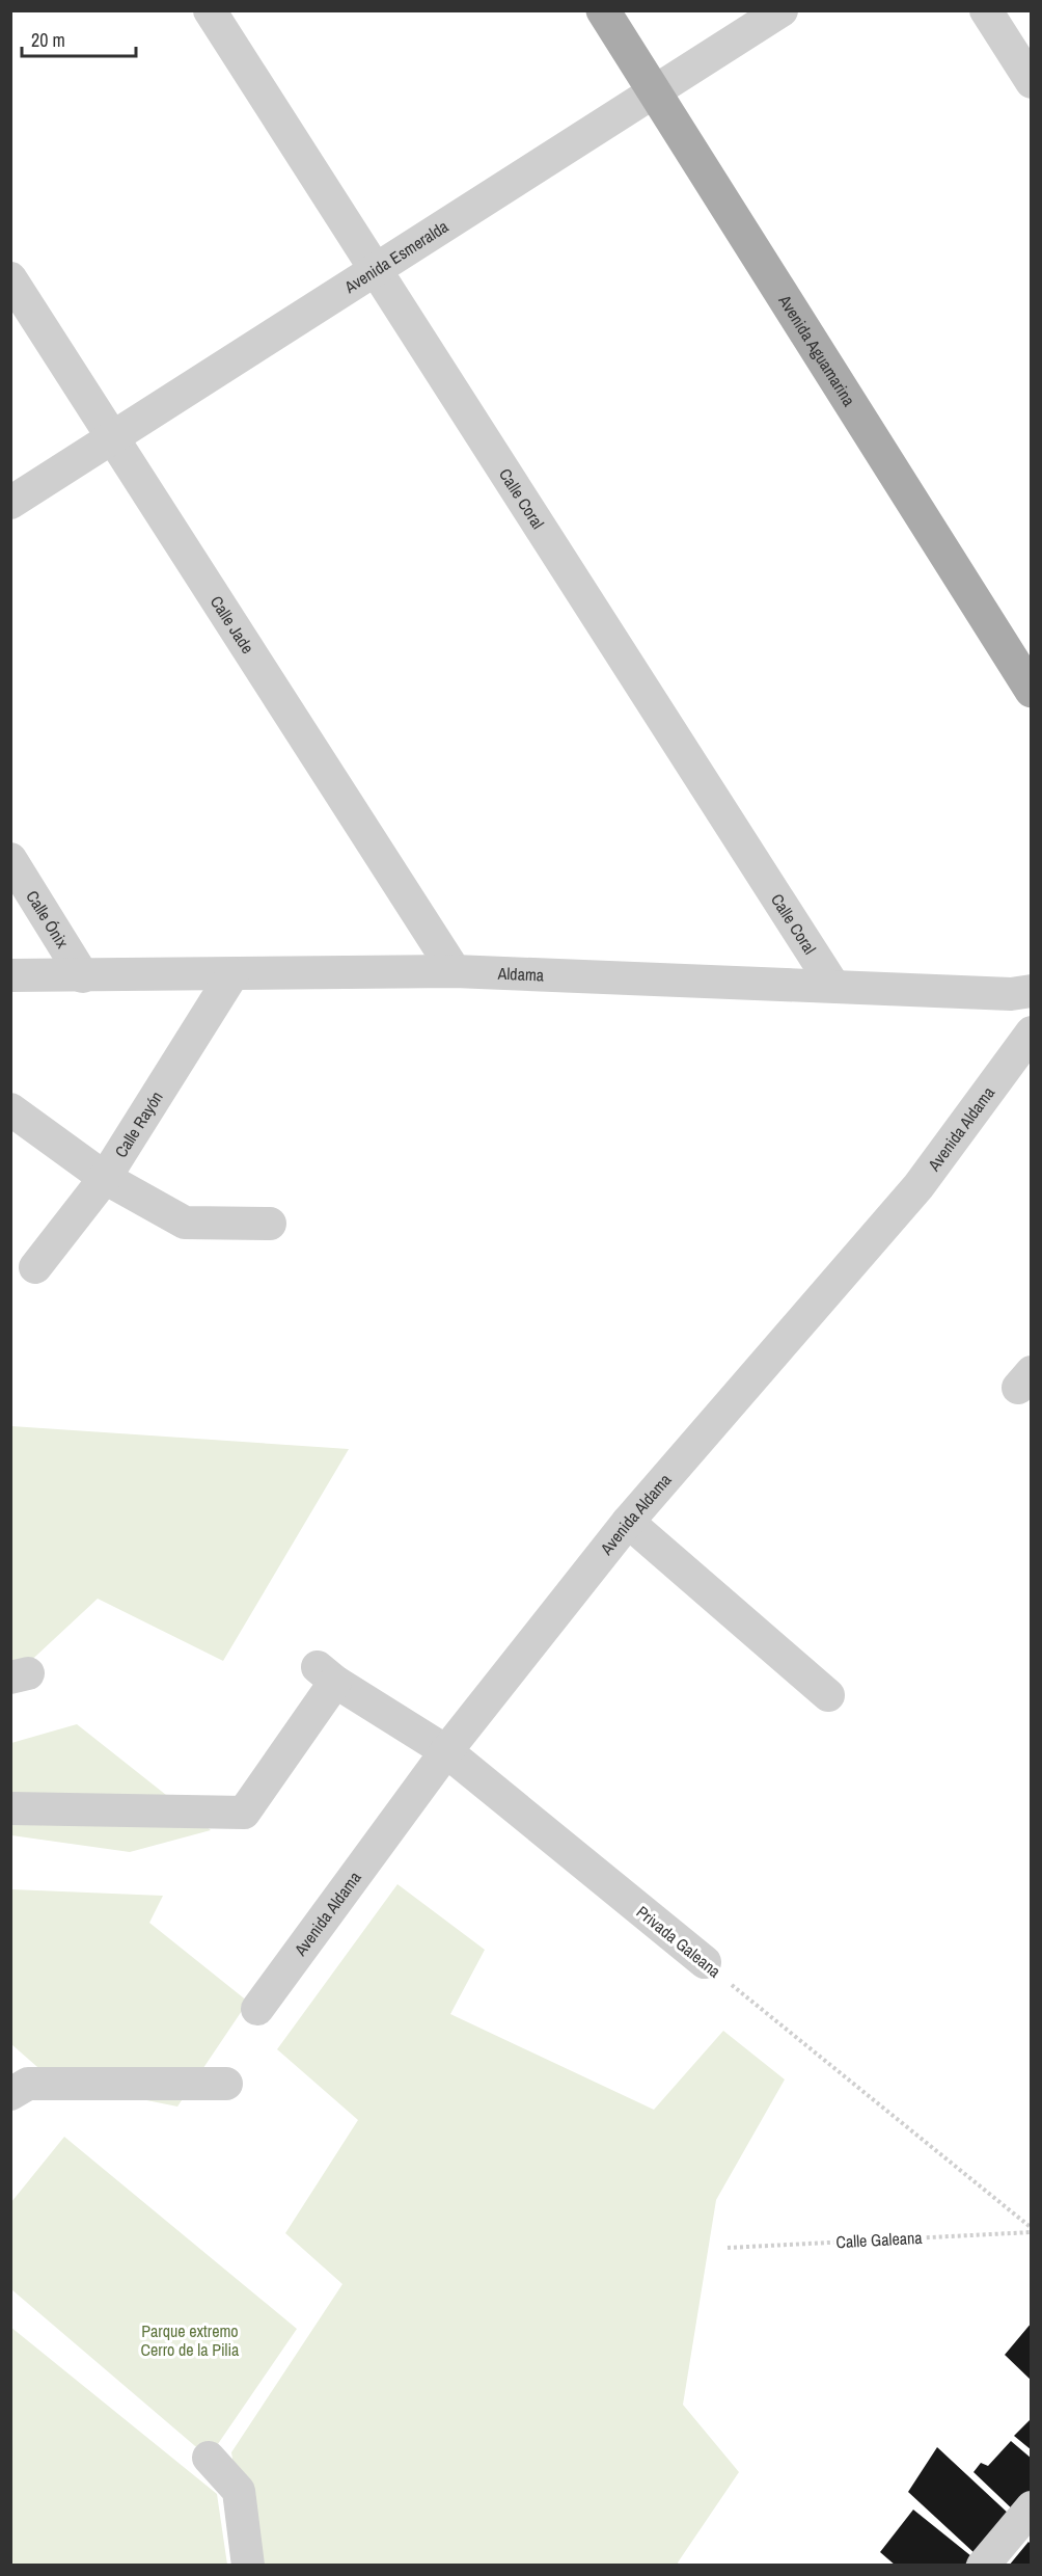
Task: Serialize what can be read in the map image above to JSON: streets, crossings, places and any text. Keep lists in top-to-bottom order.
{
  "streets": {
    "main road": ["Avenida Aguamarina"],
    "street": [
      "Avenida Esmeralda",
      "Calle Coral",
      "Calle Jade",
      "Calle Ónix",
      "Aldama",
      "Calle Rayón",
      "Avenida Aldama",
      "Privada Galeana"
    ],
    "path": ["Calle Galeana"]
  },
  "crossings": [
    ["Avenida Esmeralda", "Avenida Aguamarina"],
    ["Avenida Esmeralda", "Calle Coral"],
    ["Avenida Esmeralda", "Calle Jade"],
    ["Calle Coral", "Aldama"],
    ["Calle Jade", "Aldama"],
    ["Calle Ónix", "Aldama"],
    ["Aldama", "Calle Rayón"],
    ["Avenida Aldama", "Privada Galeana"],
    ["Privada Galeana", "Calle Galeana"]
  ],
  "parks": ["Parque extremo Cerro de la Pilia"],
  "scale_bar": "20 m"
}
